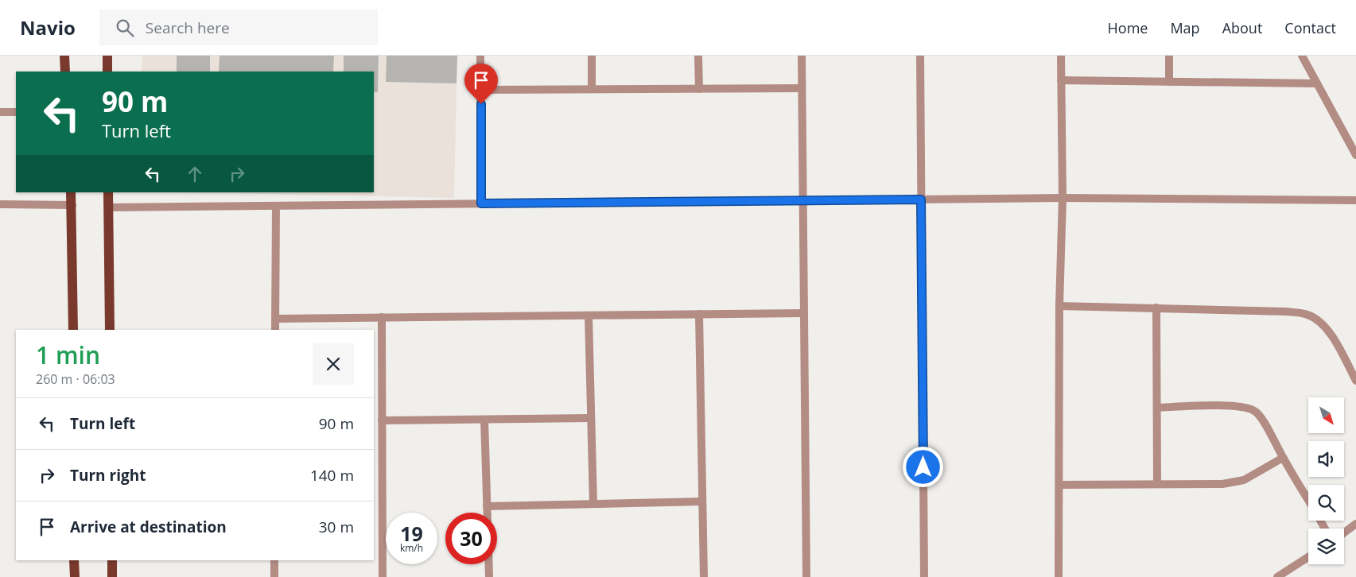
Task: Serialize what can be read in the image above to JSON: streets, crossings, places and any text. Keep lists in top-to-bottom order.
{
  "north": "bottom right",
  "page": {
    "header": "Navio",
    "search": "Search here",
    "nav": [
      "Home",
      "Map",
      "About",
      "Contact"
    ],
    "turn": ["90 m", "Turn left"],
    "heading": ["1 min", "260 m · 06:03"],
    "list": [
      {
        "name": "Turn left",
        "value": "90 m"
      },
      {
        "name": "Turn right",
        "value": "140 m"
      },
      {
        "name": "Arrive at destination",
        "value": "30 m"
      }
    ],
    "speed": "19 km/h",
    "limit": "30"
  }
}
